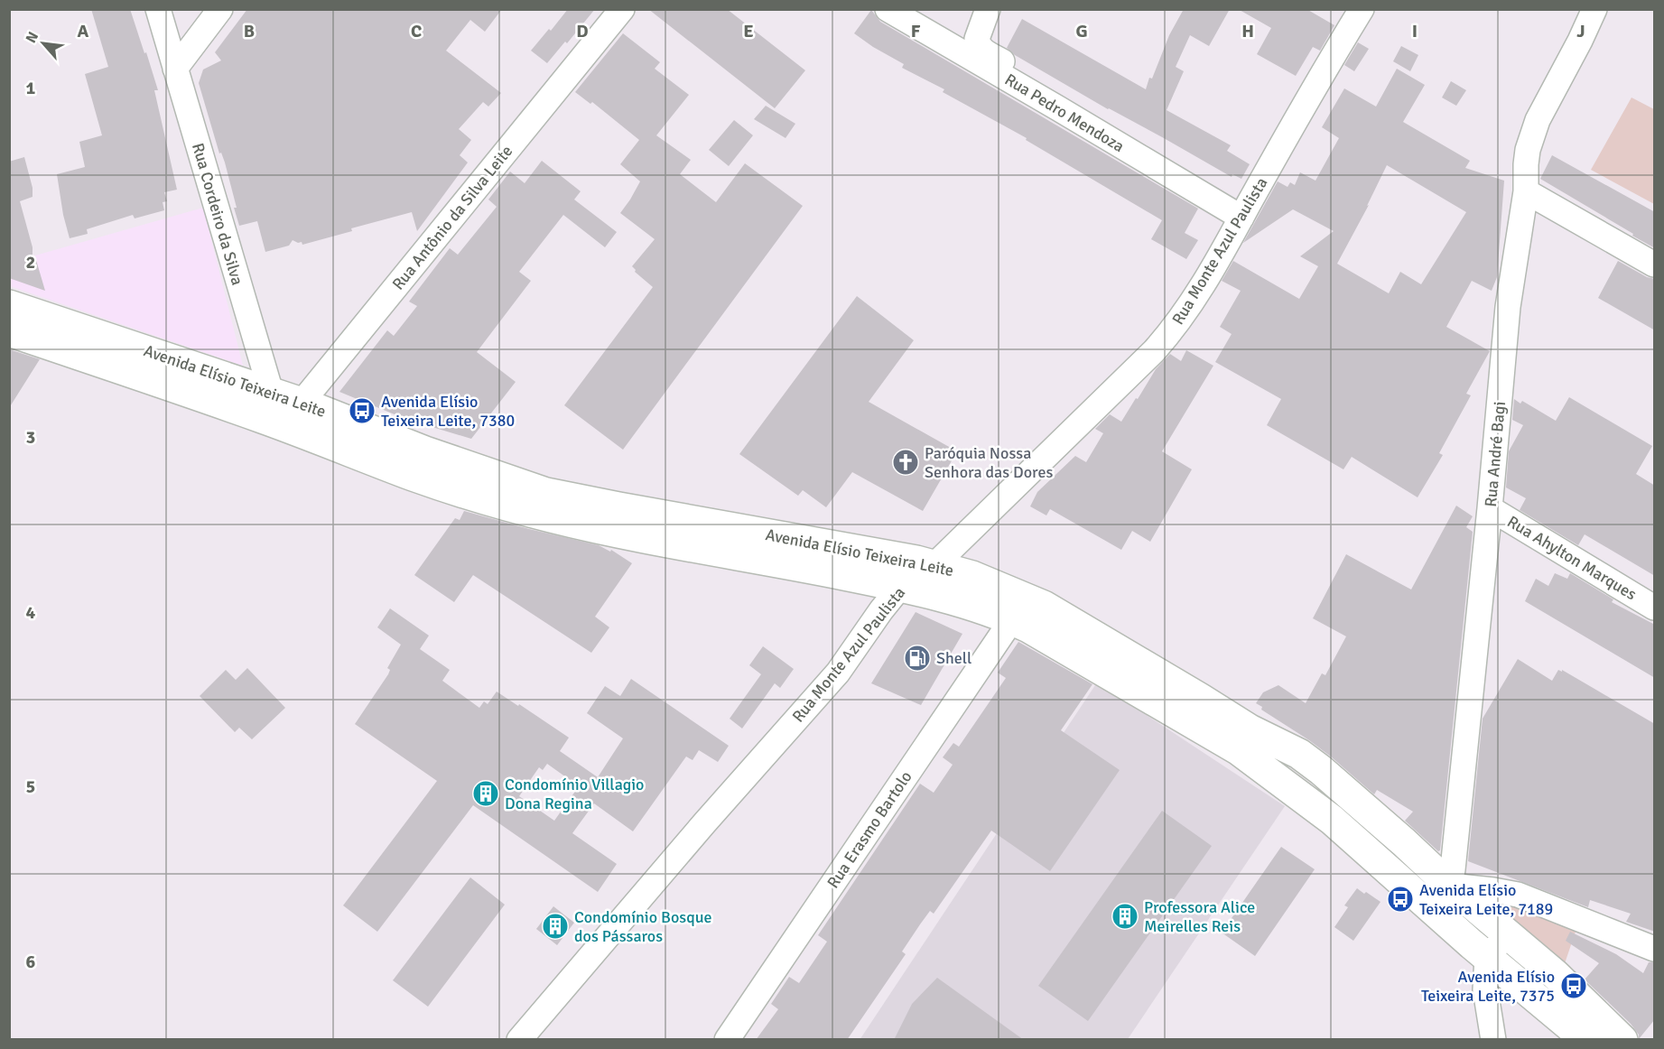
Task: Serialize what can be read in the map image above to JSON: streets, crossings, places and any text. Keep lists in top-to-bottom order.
{
  "streets": {
    "main road": ["Avenida Elísio Teixeira Leite"],
    "street": [
      "Rua Pedro Mendoza",
      "Rua Cordeiro da Silva",
      "Rua Antônio da Silva Leite",
      "Rua Monte Azul Paulista",
      "Rua André Bagi",
      "Rua Ahylton Marques",
      "Rua Erasmo Bartolo"
    ]
  },
  "crossings": [
    ["Rua Pedro Mendoza", "Rua Monte Azul Paulista"],
    ["Rua Cordeiro da Silva", "Avenida Elísio Teixeira Leite"],
    ["Rua Antônio da Silva Leite", "Avenida Elísio Teixeira Leite"],
    ["Rua Monte Azul Paulista", "Avenida Elísio Teixeira Leite"],
    ["Avenida Elísio Teixeira Leite", "Rua André Bagi"],
    ["Avenida Elísio Teixeira Leite", "Rua Erasmo Bartolo"],
    ["Rua André Bagi", "Rua Ahylton Marques"]
  ],
  "places": {
    "bus stop": ["Avenida Elísio Teixeira Leite, 7380", "Avenida Elísio Teixeira Leite, 7189", "Avenida Elísio Teixeira Leite, 7375"],
    "church": ["Paróquia Nossa Senhora das Dores"],
    "fuel station": ["Shell"],
    "building": ["Condomínio Villagio Dona Regina", "Professora Alice Meirelles Reis", "Condomínio Bosque dos Pássaros"]
  },
  "north": "top left",
  "grid": {
    "columns": [
      "A",
      "B",
      "C",
      "D",
      "E",
      "F",
      "G",
      "H",
      "I",
      "J"
    ],
    "rows": [
      "1",
      "2",
      "3",
      "4",
      "5",
      "6"
    ]
  }
}
